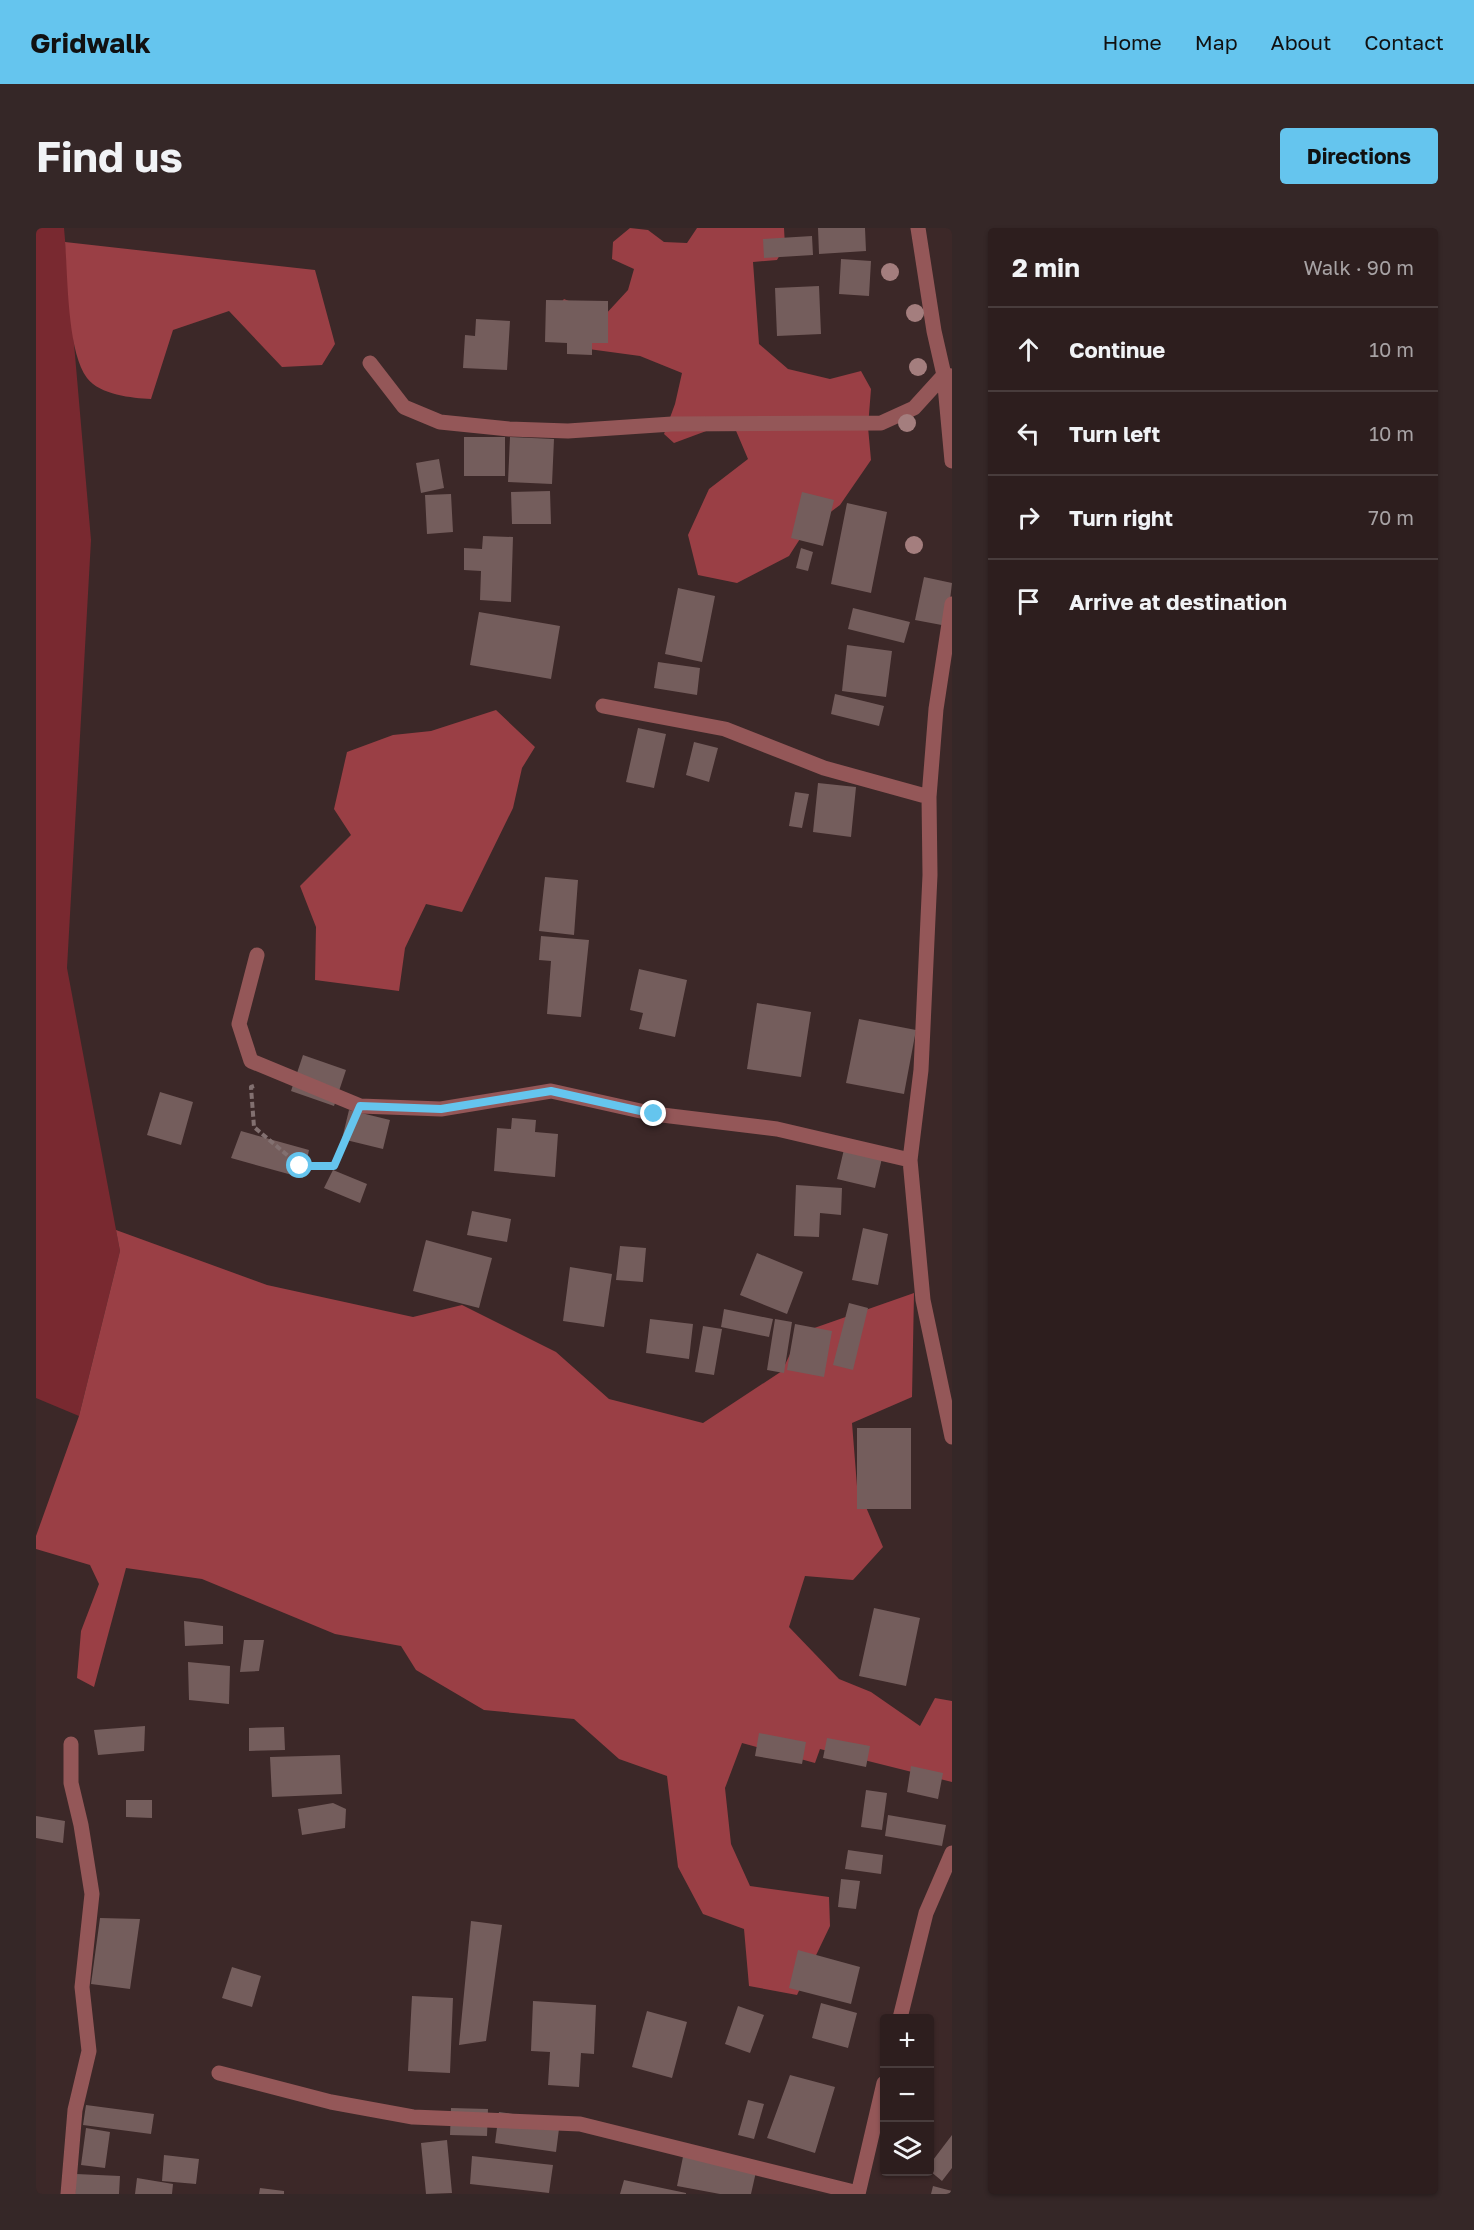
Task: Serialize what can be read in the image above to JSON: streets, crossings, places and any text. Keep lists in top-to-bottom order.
{
  "page": {
    "header": "Gridwalk",
    "nav": [
      "Home",
      "Map",
      "About",
      "Contact"
    ],
    "buttons": "Directions",
    "title": "Find us",
    "heading": ["2 min", "Walk · 90 m"],
    "list": [
      ["Continue", "10 m"],
      ["Turn left", "10 m"],
      ["Turn right", "70 m"],
      "Arrive at destination"
    ],
    "map_buttons": ["+", "−"]
  }
}
